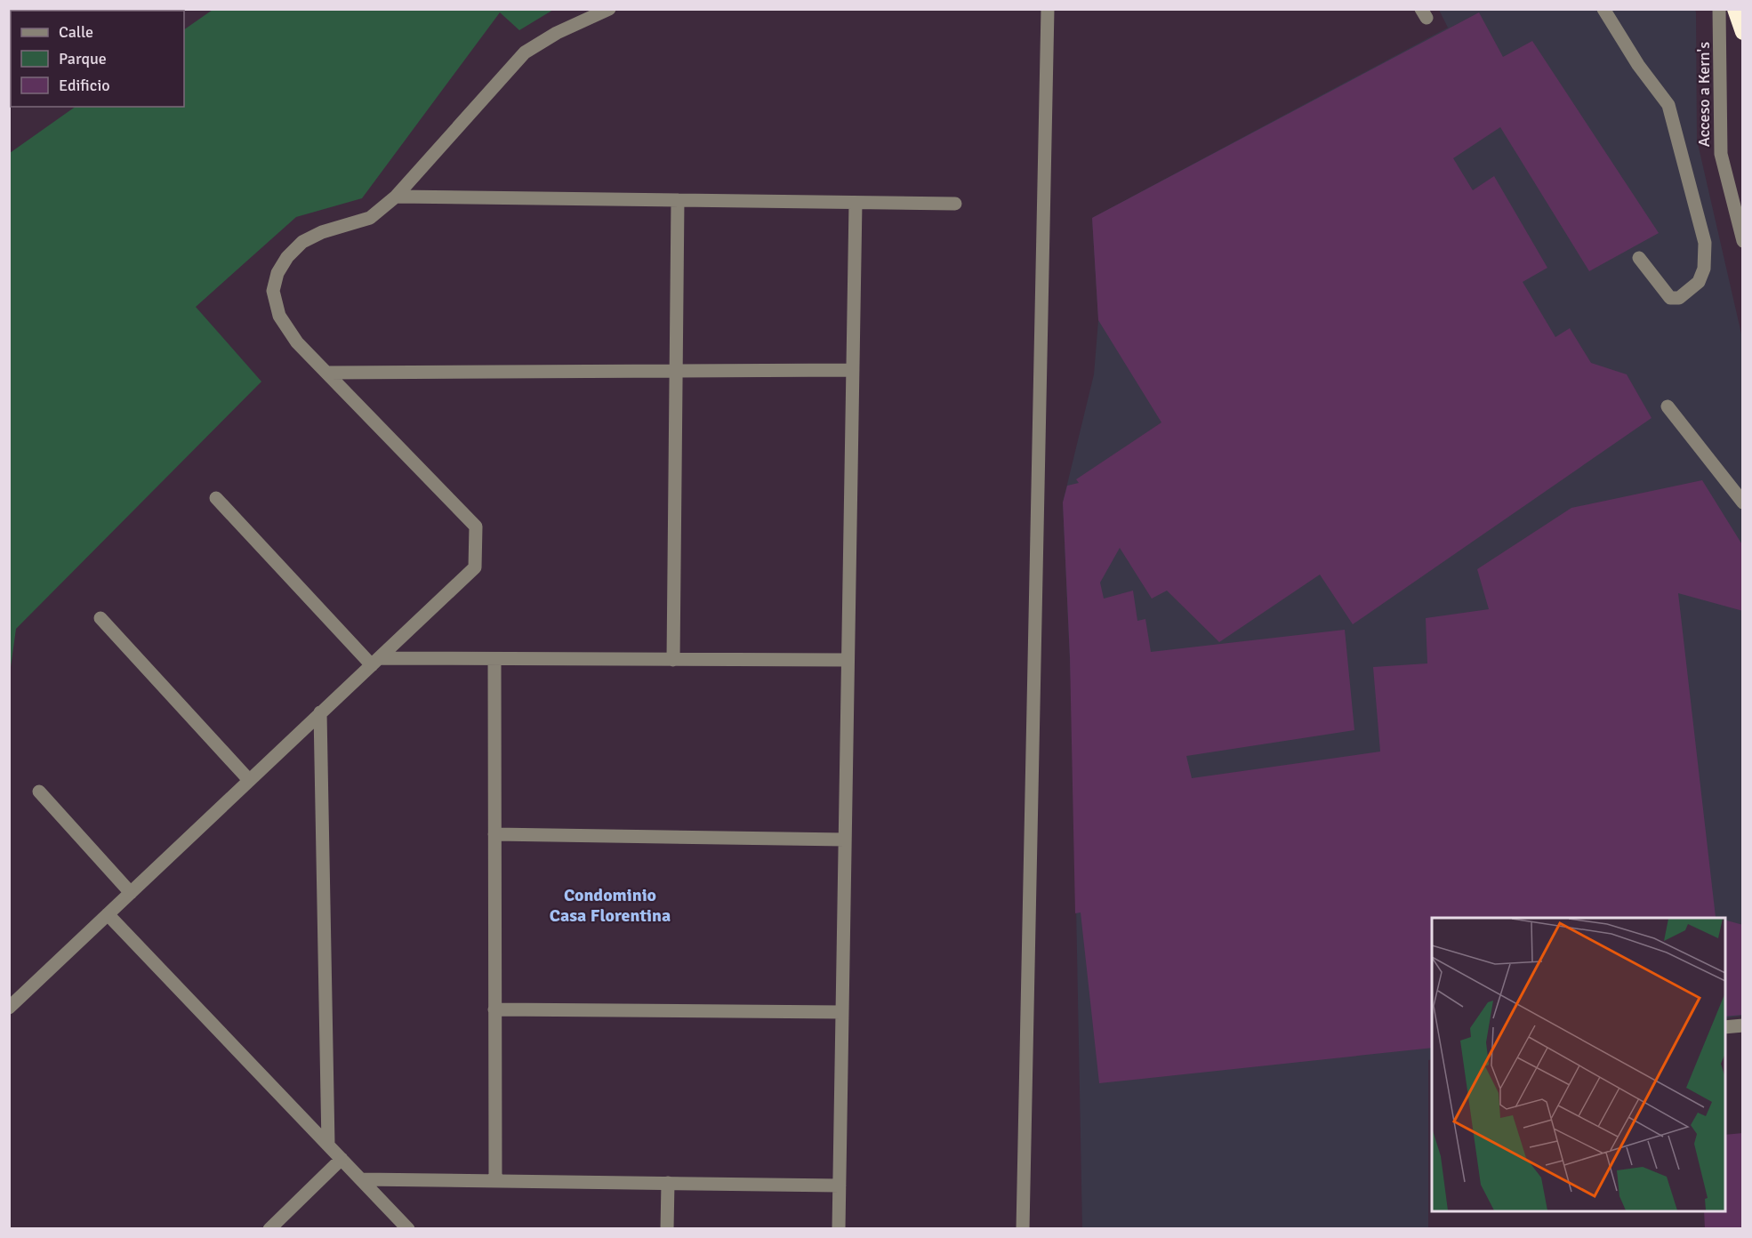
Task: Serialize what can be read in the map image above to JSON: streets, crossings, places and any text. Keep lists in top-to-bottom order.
{
  "streets": {
    "street": ["Acceso a Kern's"]
  },
  "districts": ["Condominio Casa Florentina"],
  "legend": ["Calle", "Parque", "Edificio"]
}
